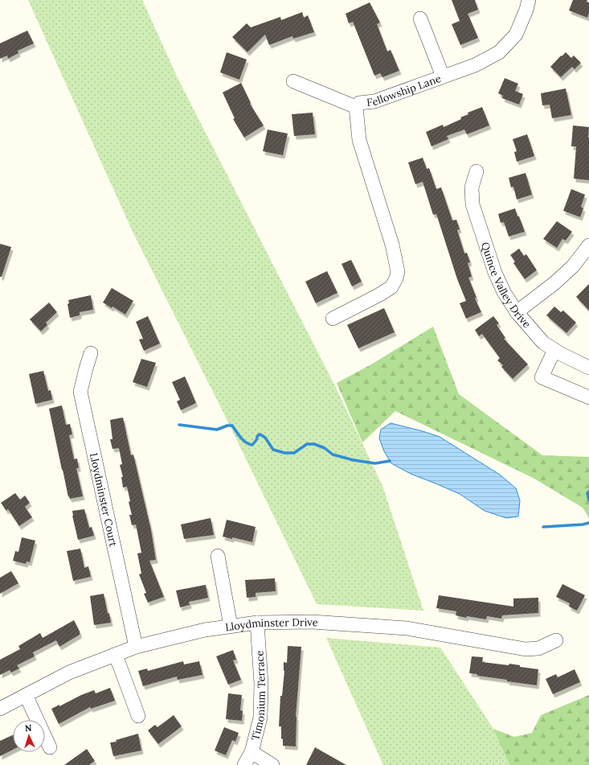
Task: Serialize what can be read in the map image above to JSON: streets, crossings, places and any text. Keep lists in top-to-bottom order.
{
  "streets": {
    "street": [
      "Fellowship Lane",
      "Quince Valley Drive",
      "Lloydminster Court",
      "Lloydminster Drive",
      "Timonium Terrace"
    ]
  },
  "crossings": [
    ["Lloydminster Court", "Lloydminster Drive"],
    ["Lloydminster Drive", "Timonium Terrace"]
  ],
  "north": "top"
}
